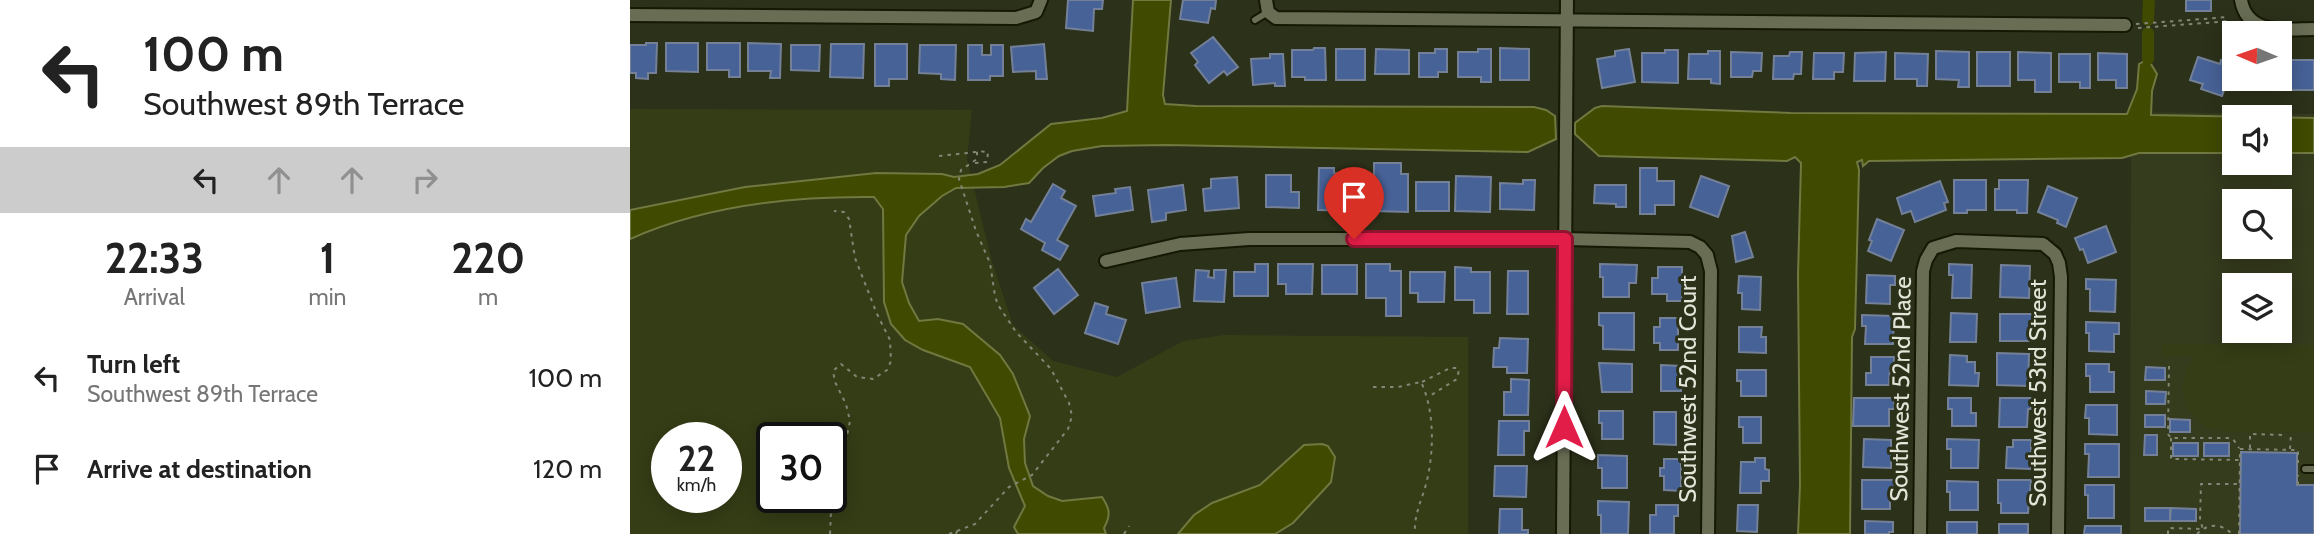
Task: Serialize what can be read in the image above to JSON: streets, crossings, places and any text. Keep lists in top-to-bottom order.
{
  "streets": {
    "street": ["Southwest 52nd Court", "Southwest 52nd Place", "Southwest 53rd Street"]
  },
  "crossings": [
    ["Southwest 52nd Place", "Southwest 53rd Street"]
  ],
  "north": "left",
  "page": {
    "turn": ["100 m", "Southwest 89th Terrace"],
    "eta": [
      "22:33",
      "Arrival",
      "1",
      "min",
      "220",
      "m"
    ],
    "list": [
      {
        "name": "Turn left",
        "note": "Southwest 89th Terrace",
        "value": "100 m"
      },
      {
        "name": "Arrive at destination",
        "value": "120 m"
      }
    ],
    "speed": "22 km/h",
    "limit": "30"
  }
}
